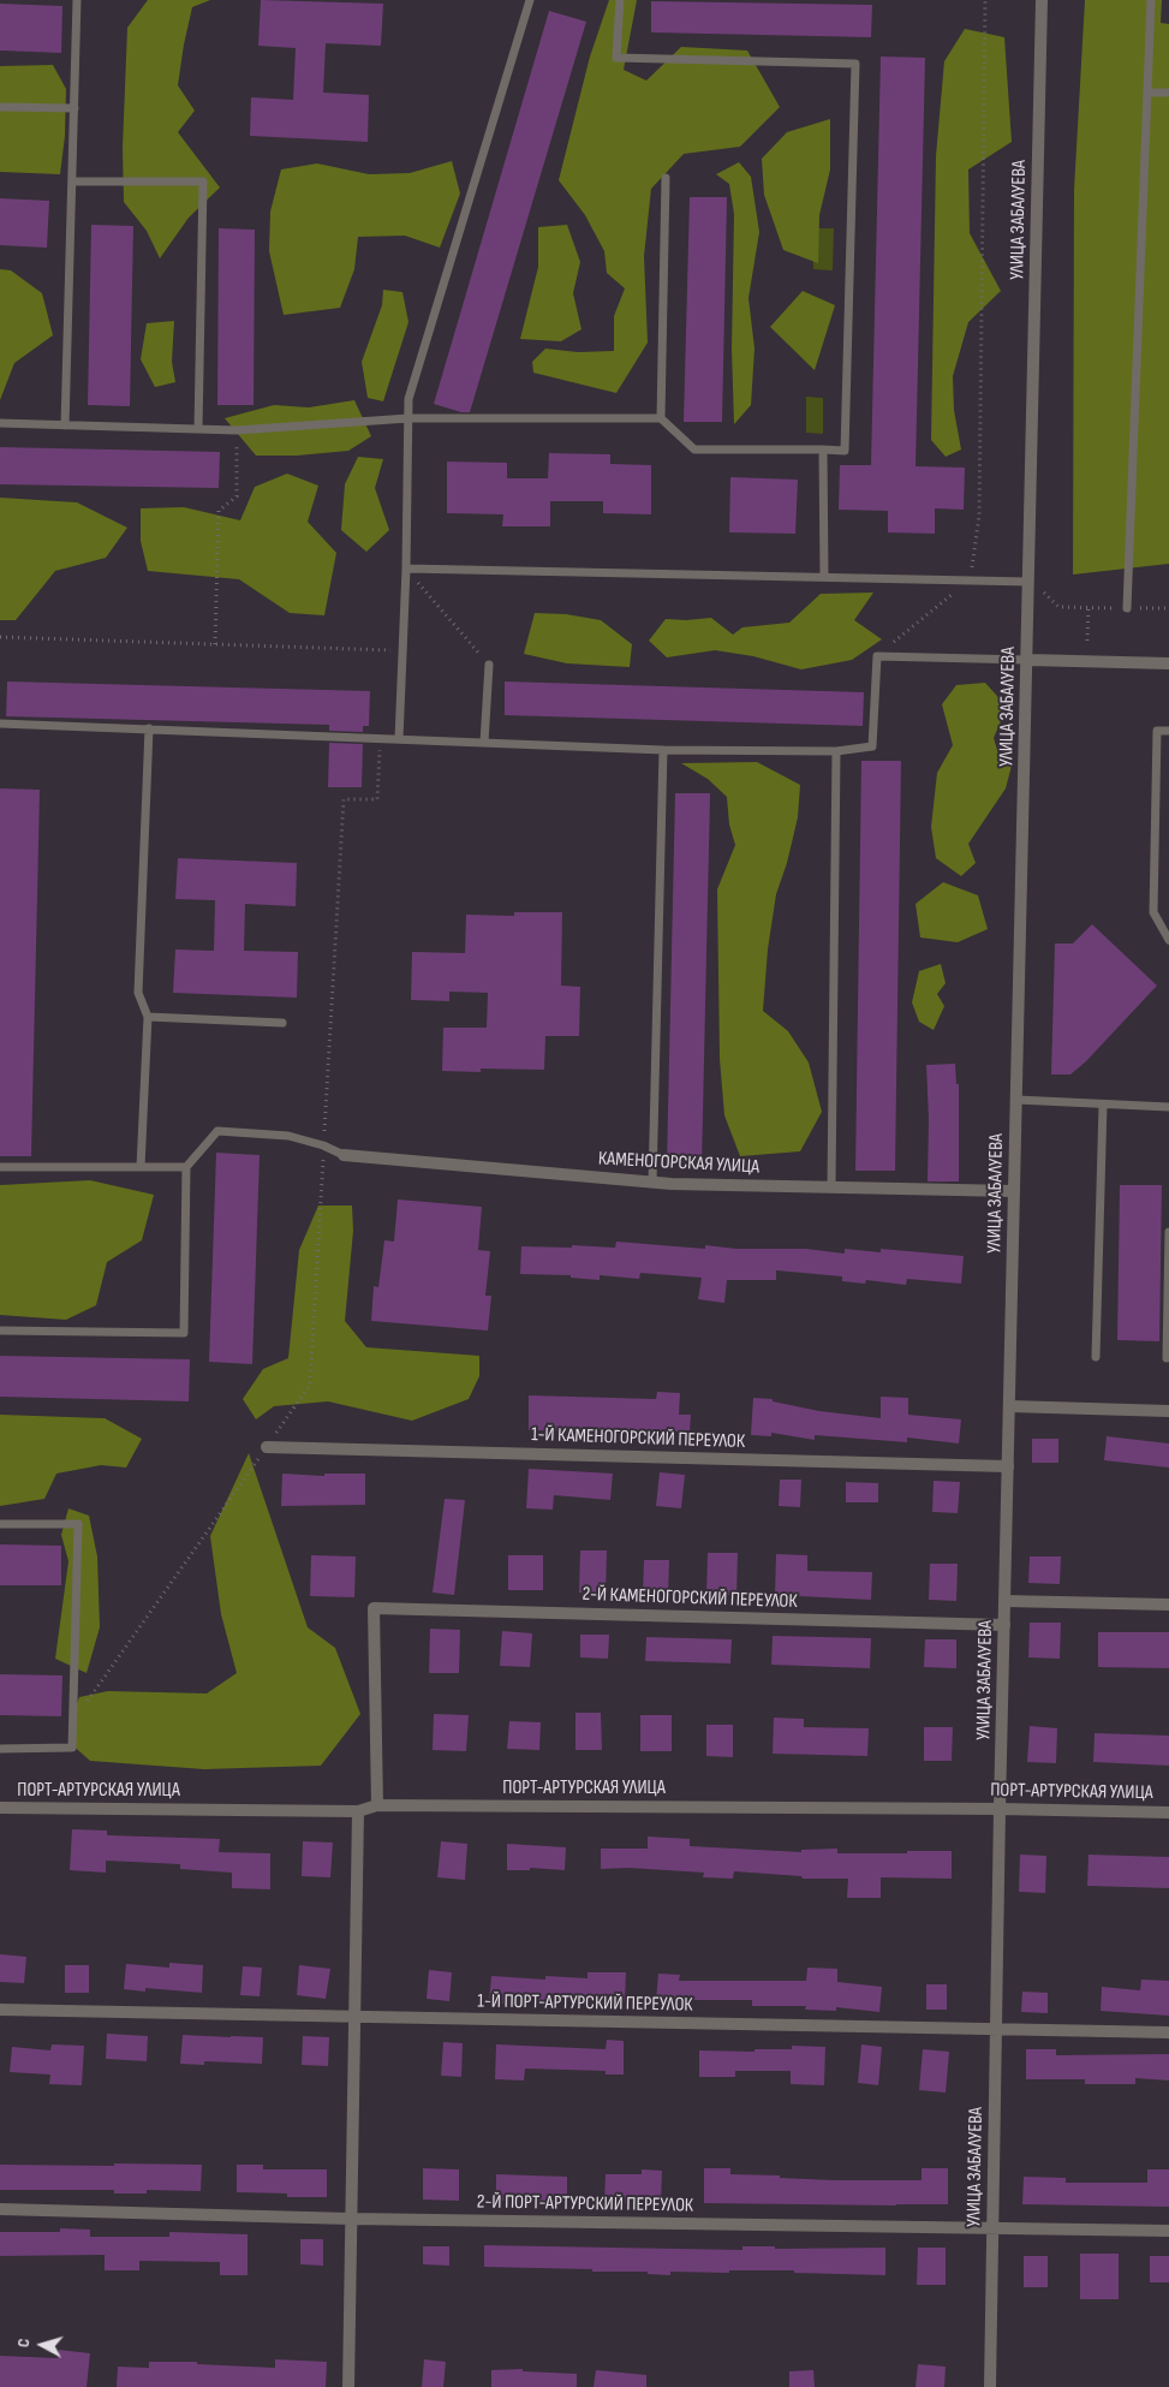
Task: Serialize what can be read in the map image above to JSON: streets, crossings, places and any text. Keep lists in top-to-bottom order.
{
  "streets": {
    "street": [
      "УЛИЦА ЗАБАЛУЕВА",
      "КАМЕНОГОРСКАЯ УЛИЦА",
      "1-Й КАМЕНОГОРСКИЙ ПЕРЕУЛОК",
      "2-Й КАМЕНОГОРСКИЙ ПЕРЕУЛОК",
      "ПОРТ-АРТУРСКАЯ УЛИЦА",
      "1-Й ПОРТ-АРТУРСКИЙ ПЕРЕУЛОК",
      "2-Й ПОРТ-АРТУРСКИЙ ПЕРЕУЛОК"
    ]
  },
  "crossings": [
    ["УЛИЦА ЗАБАЛУЕВА", "КАМЕНОГОРСКАЯ УЛИЦА"],
    ["УЛИЦА ЗАБАЛУЕВА", "1-Й КАМЕНОГОРСКИЙ ПЕРЕУЛОК"],
    ["УЛИЦА ЗАБАЛУЕВА", "2-Й КАМЕНОГОРСКИЙ ПЕРЕУЛОК"],
    ["УЛИЦА ЗАБАЛУЕВА", "ПОРТ-АРТУРСКАЯ УЛИЦА"],
    ["УЛИЦА ЗАБАЛУЕВА", "1-Й ПОРТ-АРТУРСКИЙ ПЕРЕУЛОК"],
    ["УЛИЦА ЗАБАЛУЕВА", "2-Й ПОРТ-АРТУРСКИЙ ПЕРЕУЛОК"],
    ["2-Й КАМЕНОГОРСКИЙ ПЕРЕУЛОК", "ПОРТ-АРТУРСКАЯ УЛИЦА"]
  ],
  "north": "left"
}
